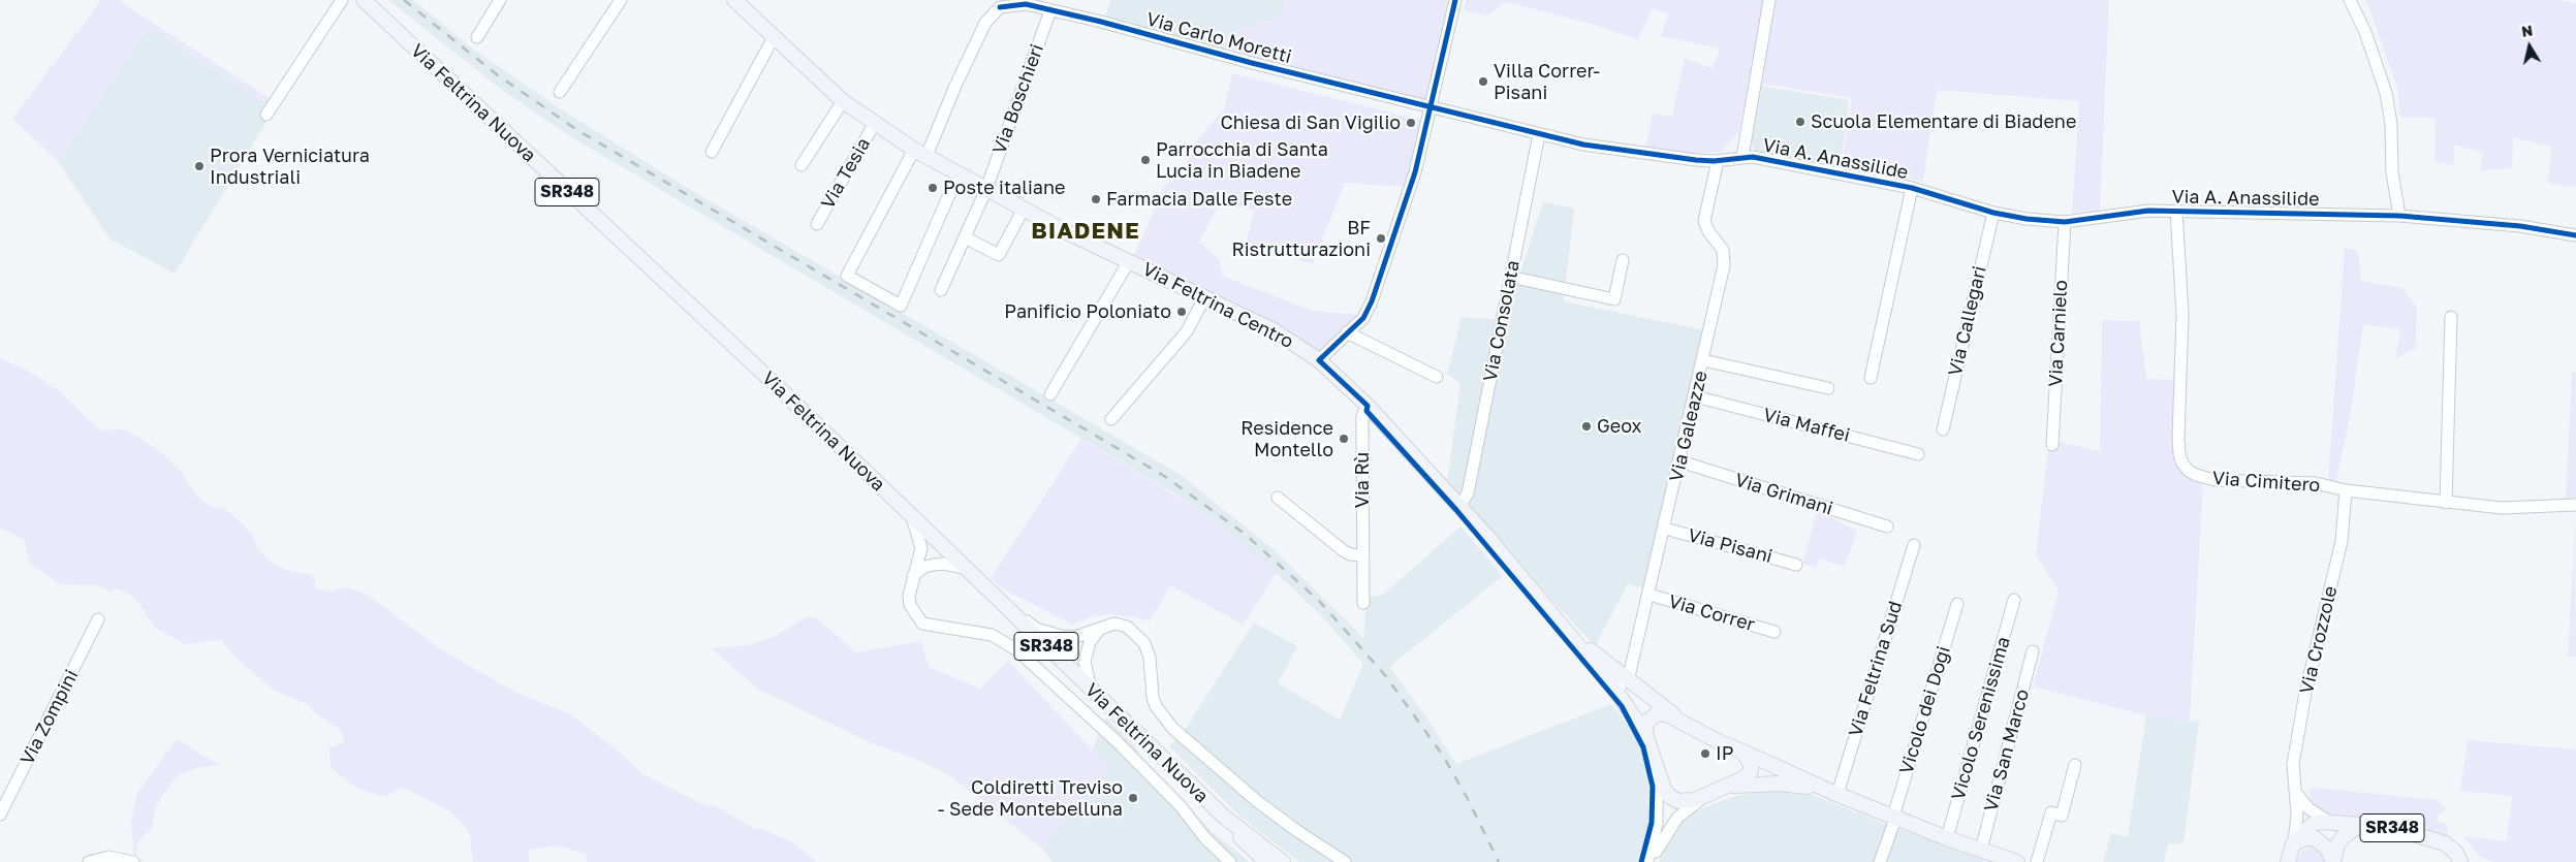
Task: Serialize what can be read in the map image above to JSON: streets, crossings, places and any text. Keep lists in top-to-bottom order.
{
  "streets": {
    "main road": ["Via Feltrina Nuova", "SR348", "Via Feltrina Centro"],
    "street": [
      "Via Carlo Moretti",
      "Via Boschieri",
      "Via A. Anassilide",
      "Via Tesia",
      "Via Consolata",
      "Via Callegari",
      "Via Carnielo",
      "Via Maffei",
      "Via Galeazze",
      "Via Rù",
      "Via Cimitero",
      "Via Grimani",
      "Via Pisani",
      "Via Correr",
      "Via Crozzole",
      "Via Feltrina Sud",
      "Vicolo dei Dogi",
      "Via Zompini",
      "Vicolo Serenissima",
      "Via San Marco"
    ]
  },
  "crossings": [
    ["Via Carlo Moretti", "Via Boschieri"],
    ["Via Carlo Moretti", "Via A. Anassilide"],
    ["Via Boschieri", "Via Feltrina Centro"],
    ["Via A. Anassilide", "Via Consolata"],
    ["Via A. Anassilide", "Via Callegari"],
    ["Via A. Anassilide", "Via Carnielo"],
    ["Via A. Anassilide", "Via Galeazze"],
    ["Via A. Anassilide", "Via Cimitero"],
    ["Via Tesia", "Via Feltrina Centro"],
    ["Via Feltrina Centro", "Via Consolata"],
    ["Via Feltrina Centro", "Via Galeazze"],
    ["Via Feltrina Centro", "Via Rù"],
    ["Via Maffei", "Via Galeazze"],
    ["Via Galeazze", "Via Grimani"],
    ["Via Galeazze", "Via Pisani"],
    ["Via Galeazze", "Via Correr"],
    ["Via Cimitero", "Via Crozzole"]
  ],
  "districts": ["BIADENE"],
  "places": [
    "Villa Correr- Pisani",
    "Scuola Elementare di Biadene",
    "Chiesa di San Vigilio",
    "Parrocchia di Santa Lucia in Biadene",
    "Prora Verniciatura Industriali",
    "Poste italiane",
    "Farmacia Dalle Feste",
    "BF Ristrutturazioni",
    "Panificio Poloniato",
    "Geox",
    "Residence Montello",
    "IP",
    "Coldiretti Treviso - Sede Montebelluna"
  ],
  "north": "top"
}
